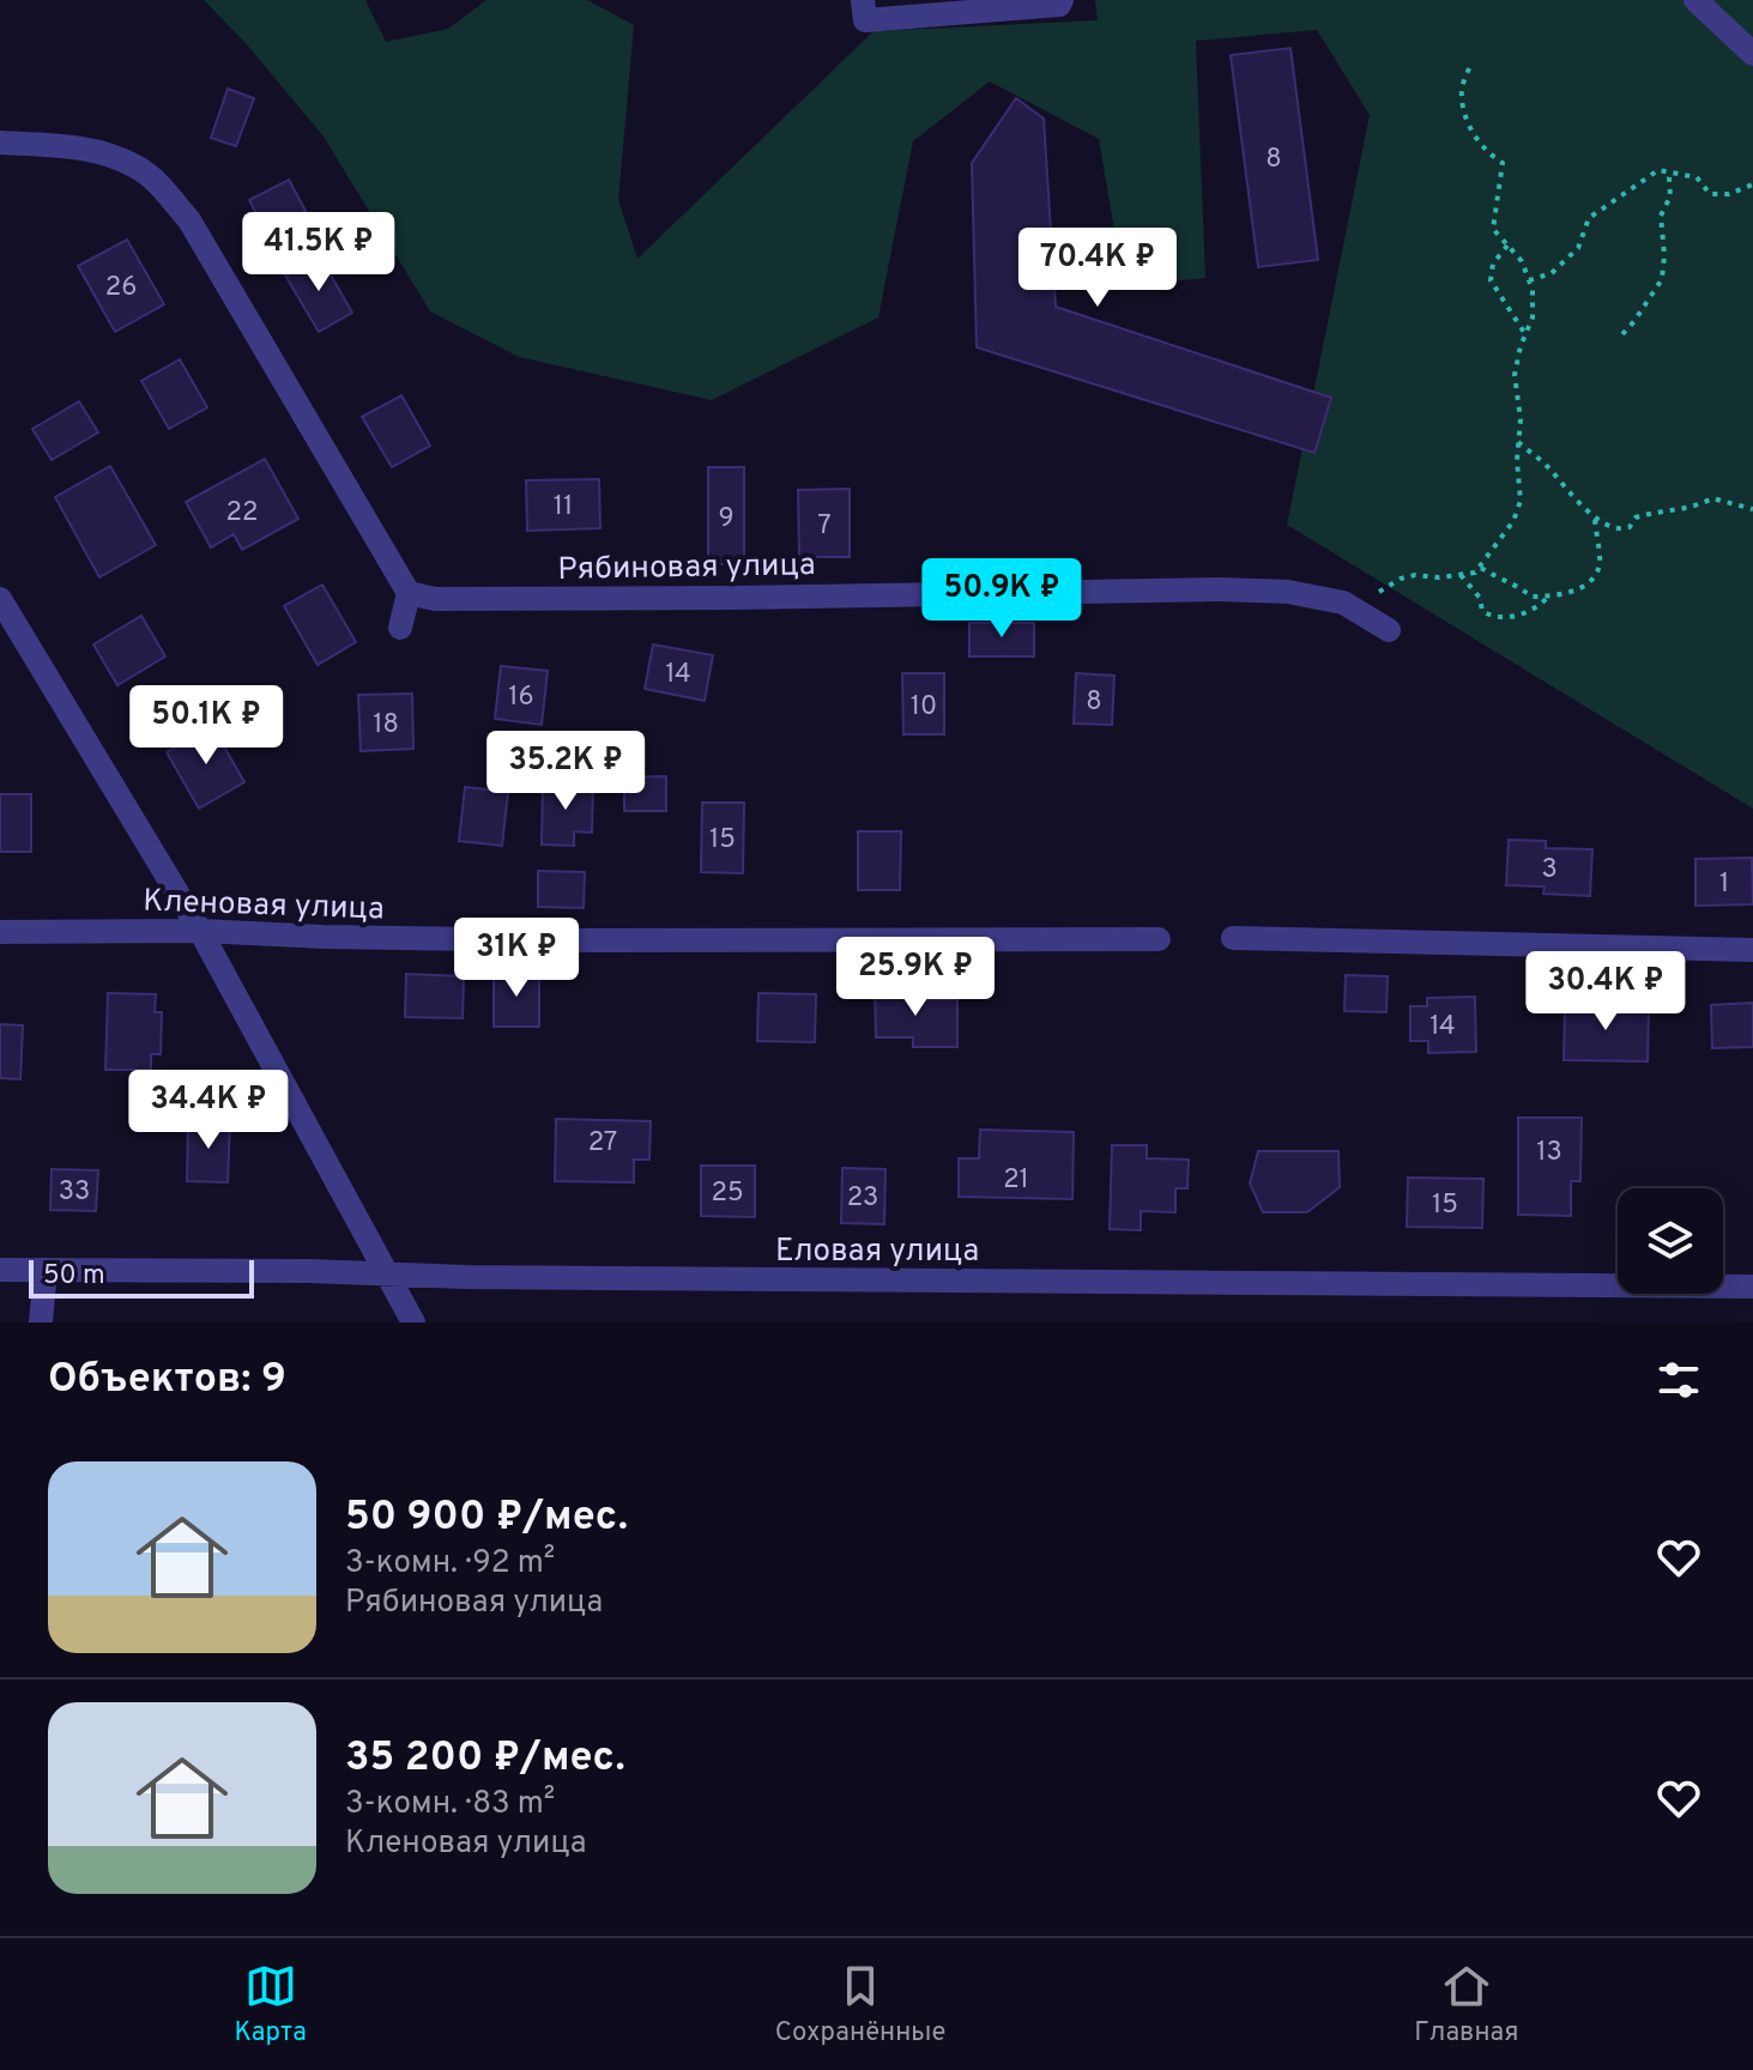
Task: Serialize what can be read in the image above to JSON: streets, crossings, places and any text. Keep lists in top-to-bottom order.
{
  "streets": {
    "street": ["Рябиновая улица", "Кленовая улица", "Еловая улица"]
  },
  "house_numbers": [
    "8",
    "26",
    "11",
    "22",
    "9",
    "7",
    "14",
    "16",
    "8",
    "10",
    "18",
    "15",
    "3",
    "1",
    "14",
    "27",
    "13",
    "21",
    "33",
    "25",
    "23",
    "15"
  ],
  "scale_bar": "50 m",
  "page": {
    "price": [
      "41.5K ₽",
      "70.4K ₽",
      "50.9K ₽",
      "50.1K ₽",
      "35.2K ₽",
      "31K ₽",
      "25.9K ₽",
      "30.4K ₽",
      "34.4K ₽"
    ],
    "scale": "50 m",
    "heading": "Объектов: 9",
    "list": [
      {
        "name": "50 900 ₽/мес.",
        "note": "3-комн. · 92 m² · Рябиновая улица"
      },
      {
        "name": "35 200 ₽/мес.",
        "note": "3-комн. · 83 m² · Кленовая улица"
      }
    ],
    "tabs": ["Карта", "Сохранённые", "Главная"]
  }
}
